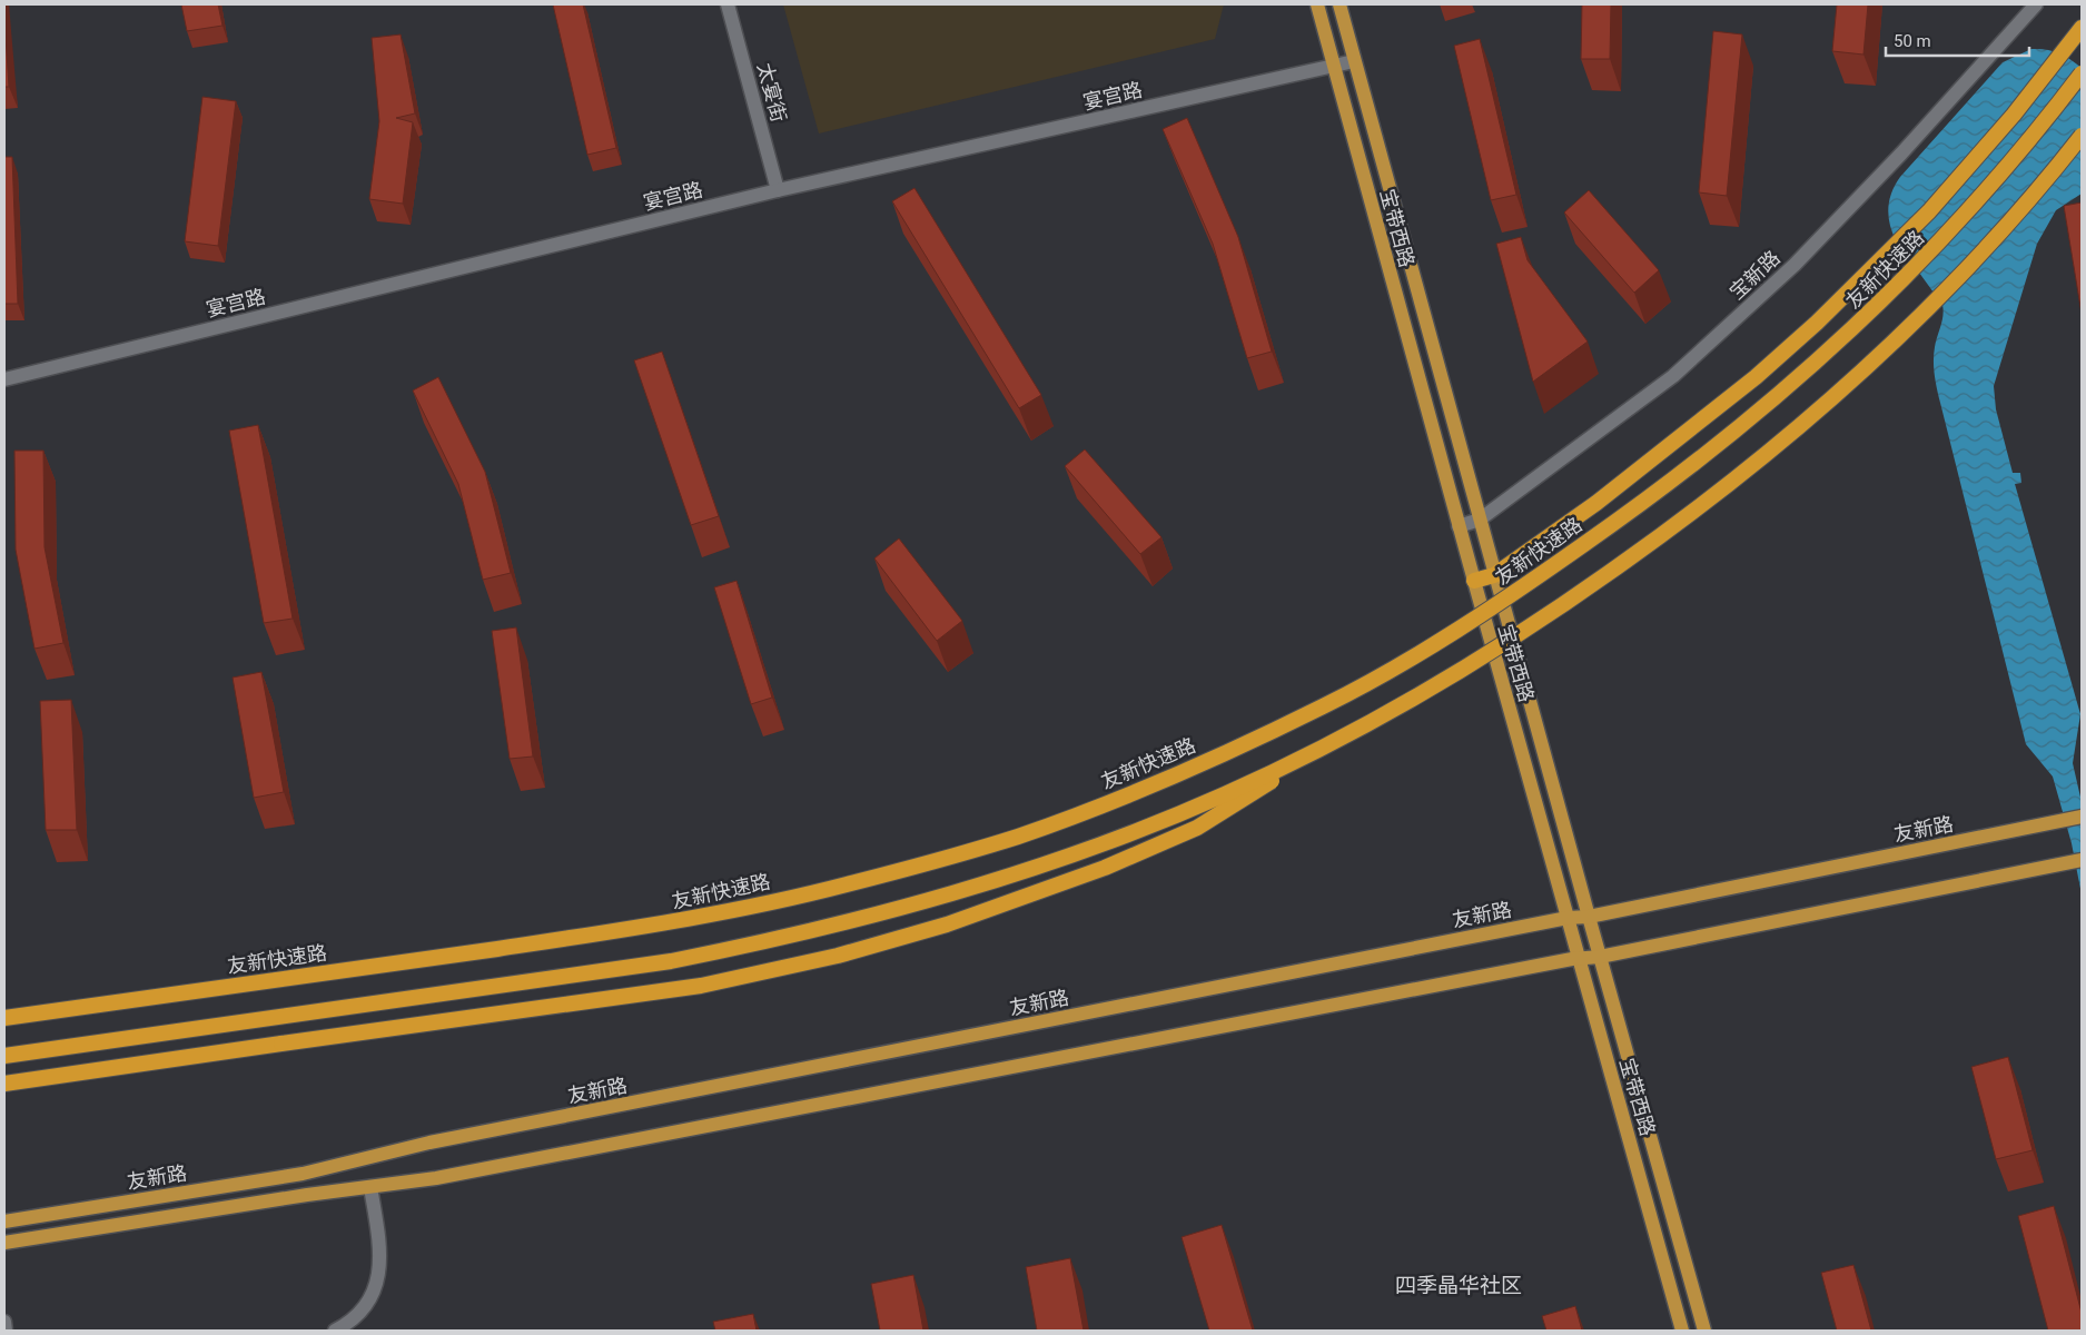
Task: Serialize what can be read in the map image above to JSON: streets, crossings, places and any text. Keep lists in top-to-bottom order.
{
  "streets": {
    "highway": ["友新快速路"],
    "main road": ["宝带西路", "友新路"],
    "street": ["太宴街", "宴宫路", "宝新路"]
  },
  "crossings": [
    ["太宴街", "宴宫路"],
    ["宴宫路", "宝带西路"],
    ["宝带西路", "宝新路"],
    ["宝带西路", "友新路"]
  ],
  "districts": ["四季晶华社区"],
  "scale_bar": "50 m"
}
